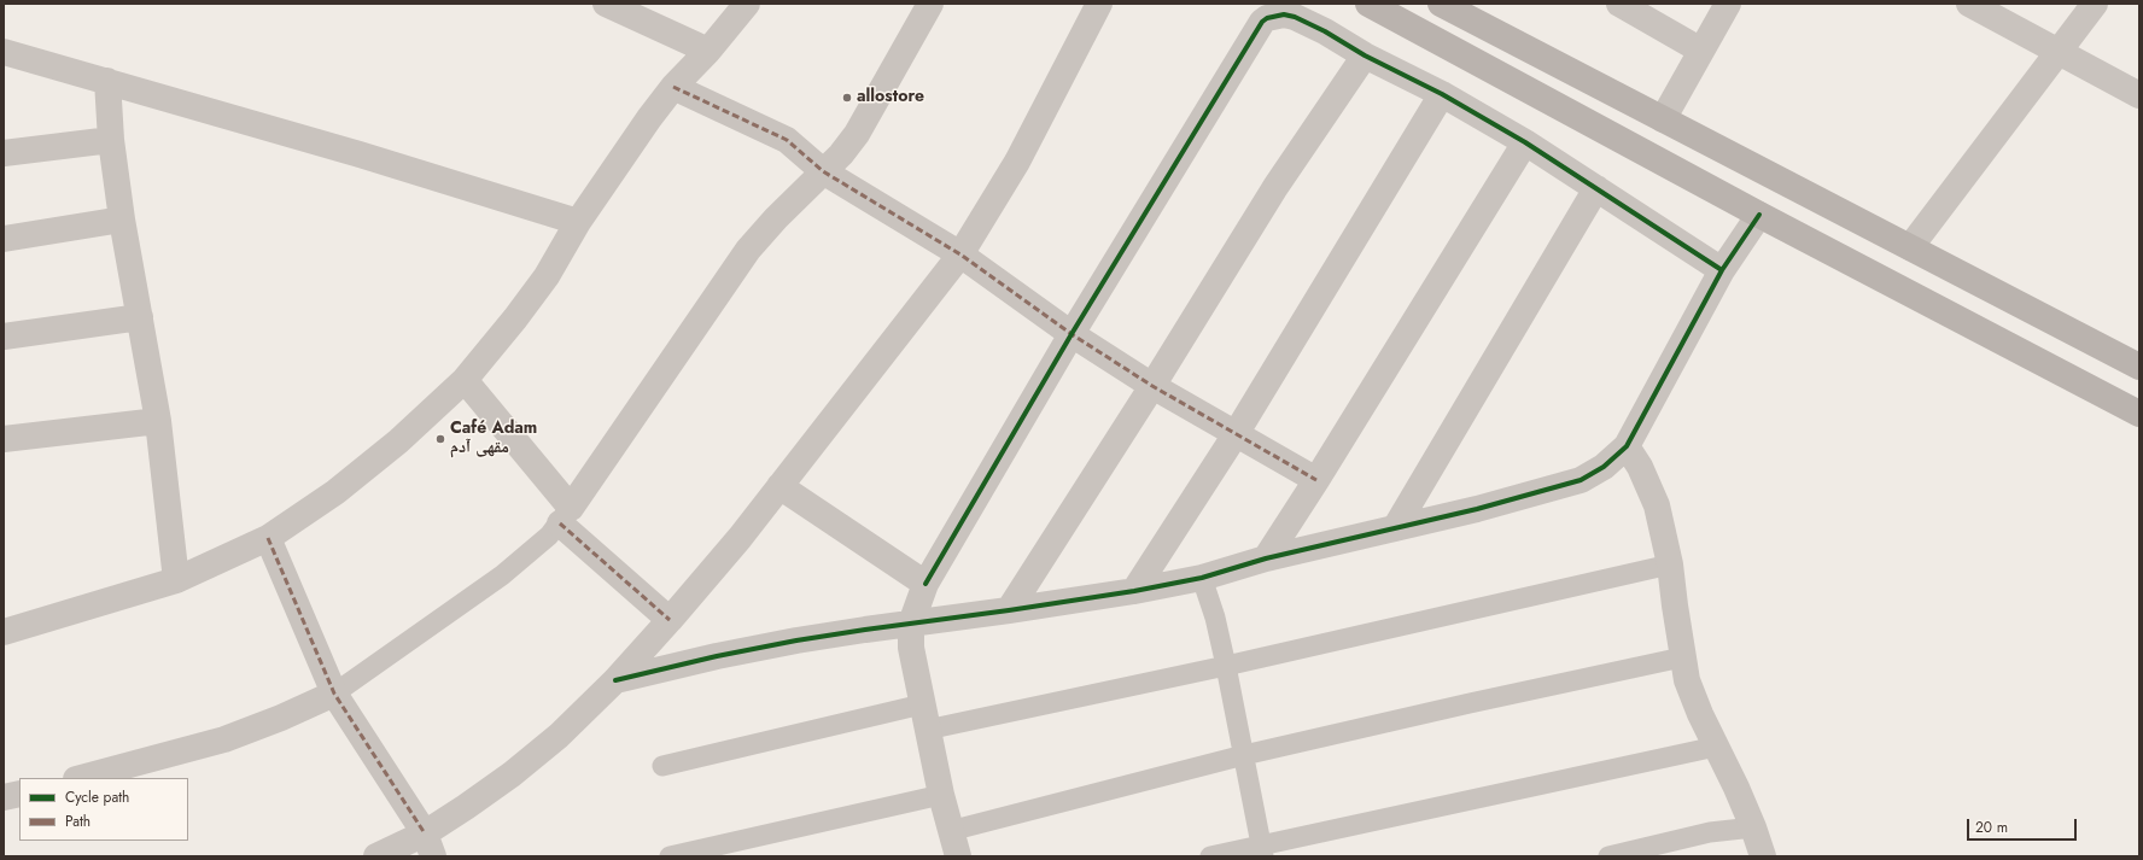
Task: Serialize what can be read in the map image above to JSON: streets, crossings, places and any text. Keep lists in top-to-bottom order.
{
  "places": ["allostore", "Café Adam مقهى آدم"],
  "legend": ["Cycle path", "Path"],
  "scale_bar": "20 m"
}
